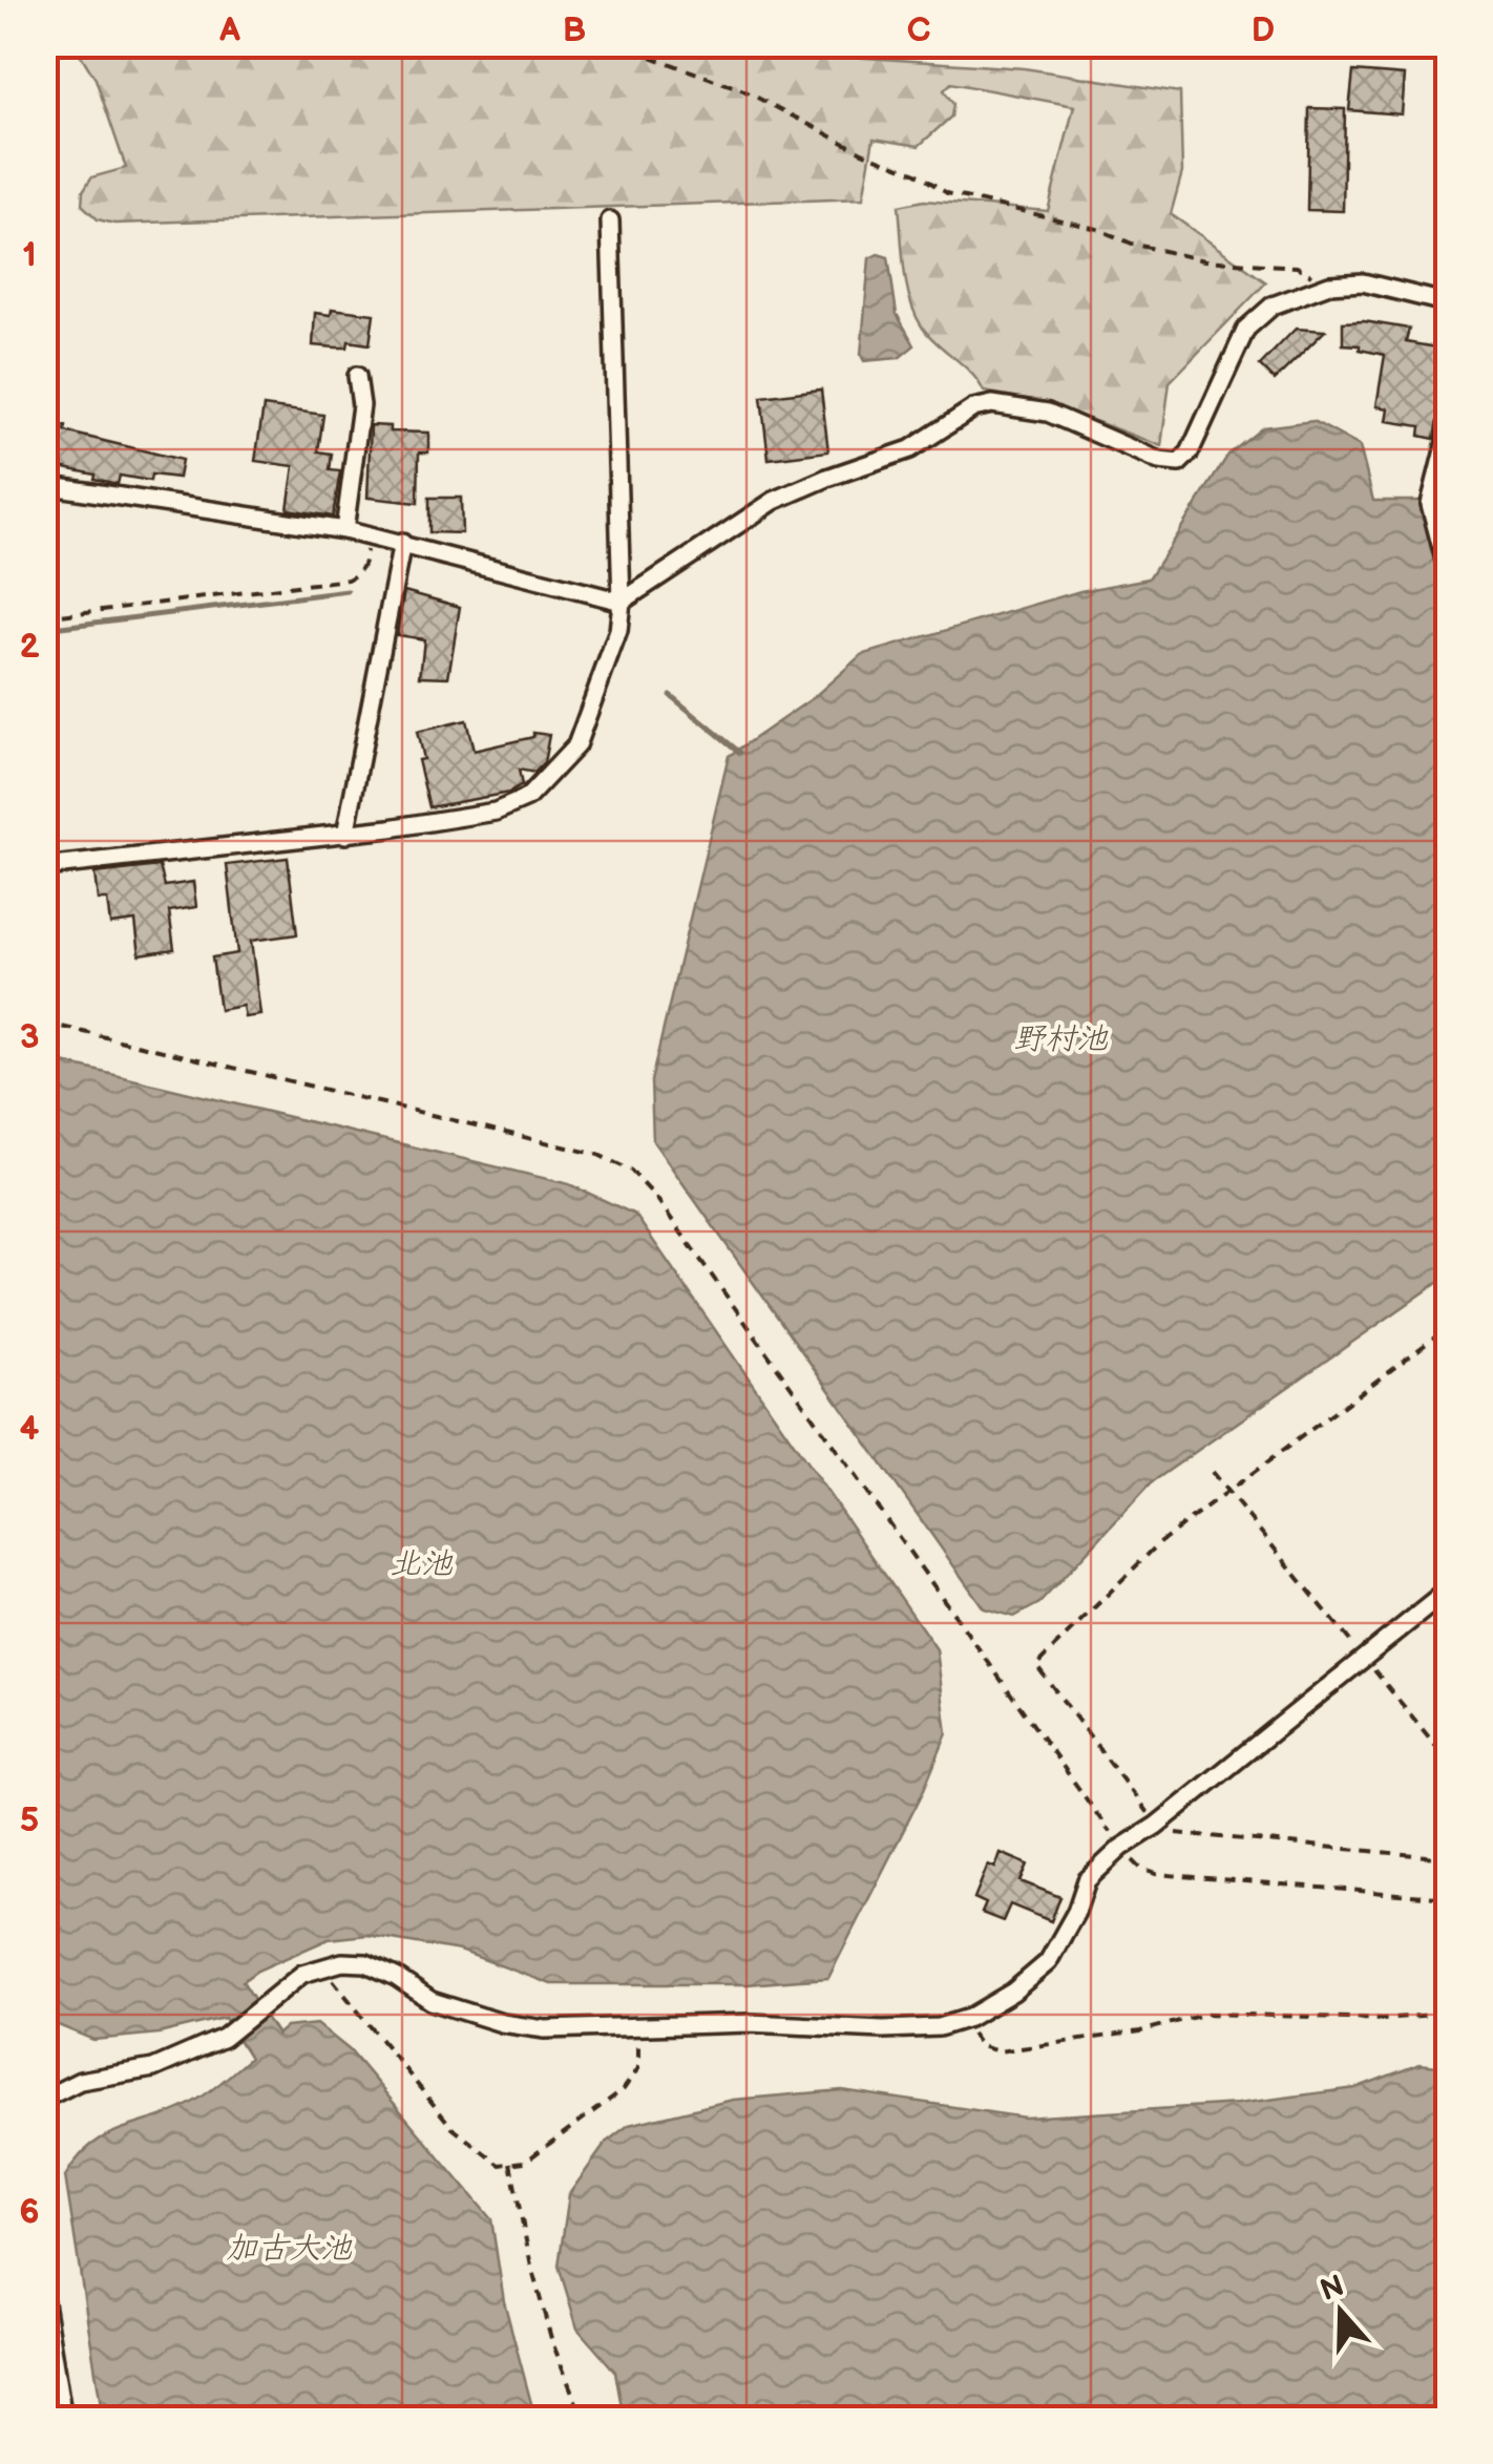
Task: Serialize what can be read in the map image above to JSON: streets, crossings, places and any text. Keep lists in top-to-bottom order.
{
  "water": ["野村池", "北池", "加古大池"],
  "north": "top",
  "grid": {
    "columns": [
      "A",
      "B",
      "C",
      "D"
    ],
    "rows": [
      "1",
      "2",
      "3",
      "4",
      "5",
      "6"
    ]
  }
}
